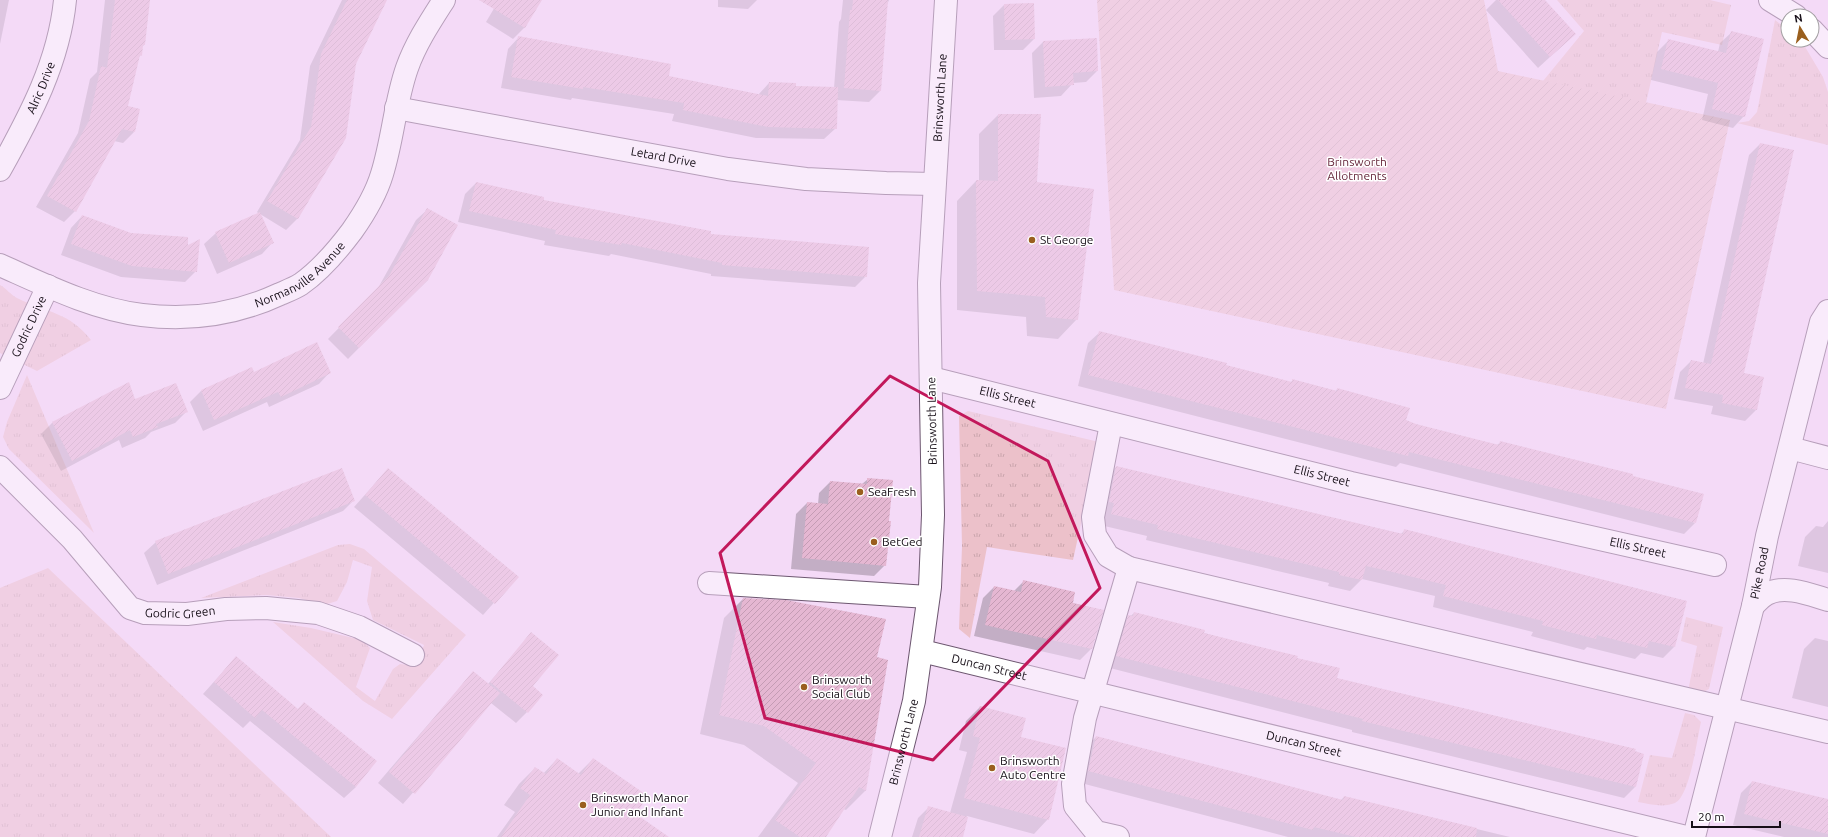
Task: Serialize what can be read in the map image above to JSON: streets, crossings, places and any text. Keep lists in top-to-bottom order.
{
  "streets": {
    "street": [
      "Alric Drive",
      "Brinsworth Lane",
      "Letard Drive",
      "Normanville Avenue",
      "Godric Drive",
      "Ellis Street",
      "Pike Road",
      "Godric Green",
      "Duncan Street"
    ]
  },
  "crossings": [
    ["Brinsworth Lane", "Letard Drive"],
    ["Brinsworth Lane", "Ellis Street"],
    ["Brinsworth Lane", "Duncan Street"],
    ["Letard Drive", "Normanville Avenue"],
    ["Normanville Avenue", "Godric Drive"]
  ],
  "parks": ["Brinsworth Allotments"],
  "places": [
    "St George",
    "SeaFresh",
    "BetGed",
    "Brinsworth Social Club",
    "Brinsworth Auto Centre",
    "Brinsworth Manor Junior and Infant"
  ],
  "scale_bar": "20 m",
  "north": "top"
}
